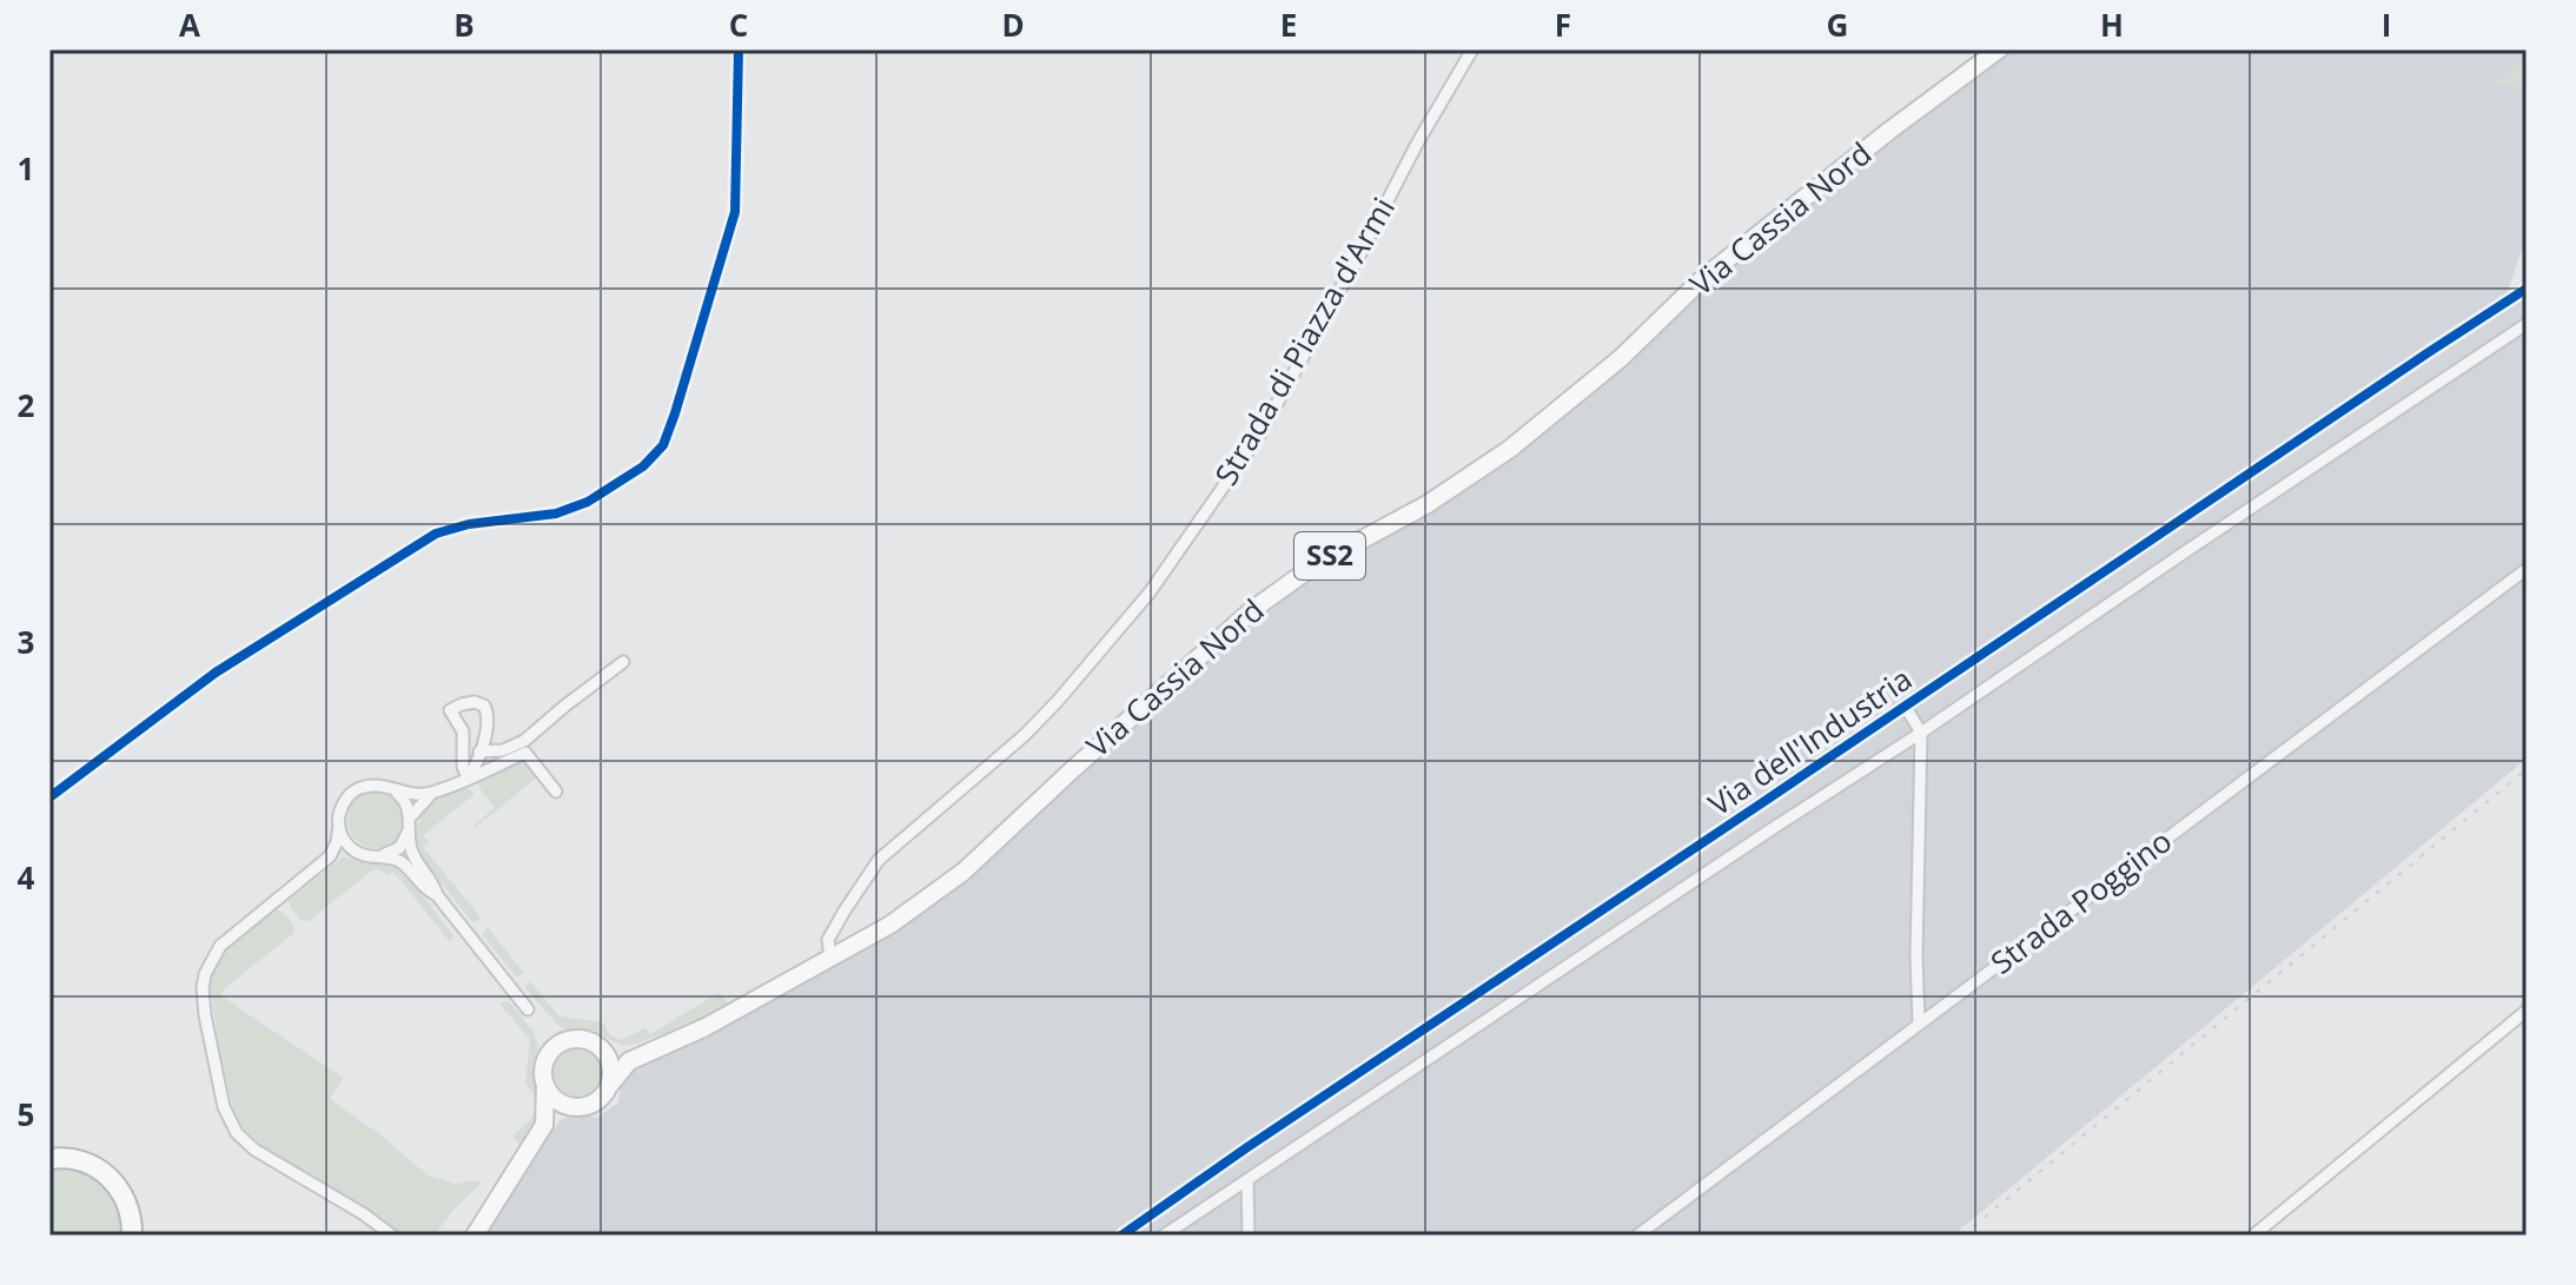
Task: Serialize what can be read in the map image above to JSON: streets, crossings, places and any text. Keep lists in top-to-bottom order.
{
  "streets": {
    "main road": ["Via Cassia Nord", "SS2"],
    "street": ["Strada di Piazza d'Armi", "Via dell'Industria", "Strada Poggino"]
  },
  "crossings": [
    ["Via Cassia Nord", "Strada di Piazza d'Armi"],
    ["Via Cassia Nord", "SS2"]
  ],
  "grid": {
    "columns": [
      "A",
      "B",
      "C",
      "D",
      "E",
      "F",
      "G",
      "H",
      "I"
    ],
    "rows": [
      "1",
      "2",
      "3",
      "4",
      "5"
    ]
  }
}
